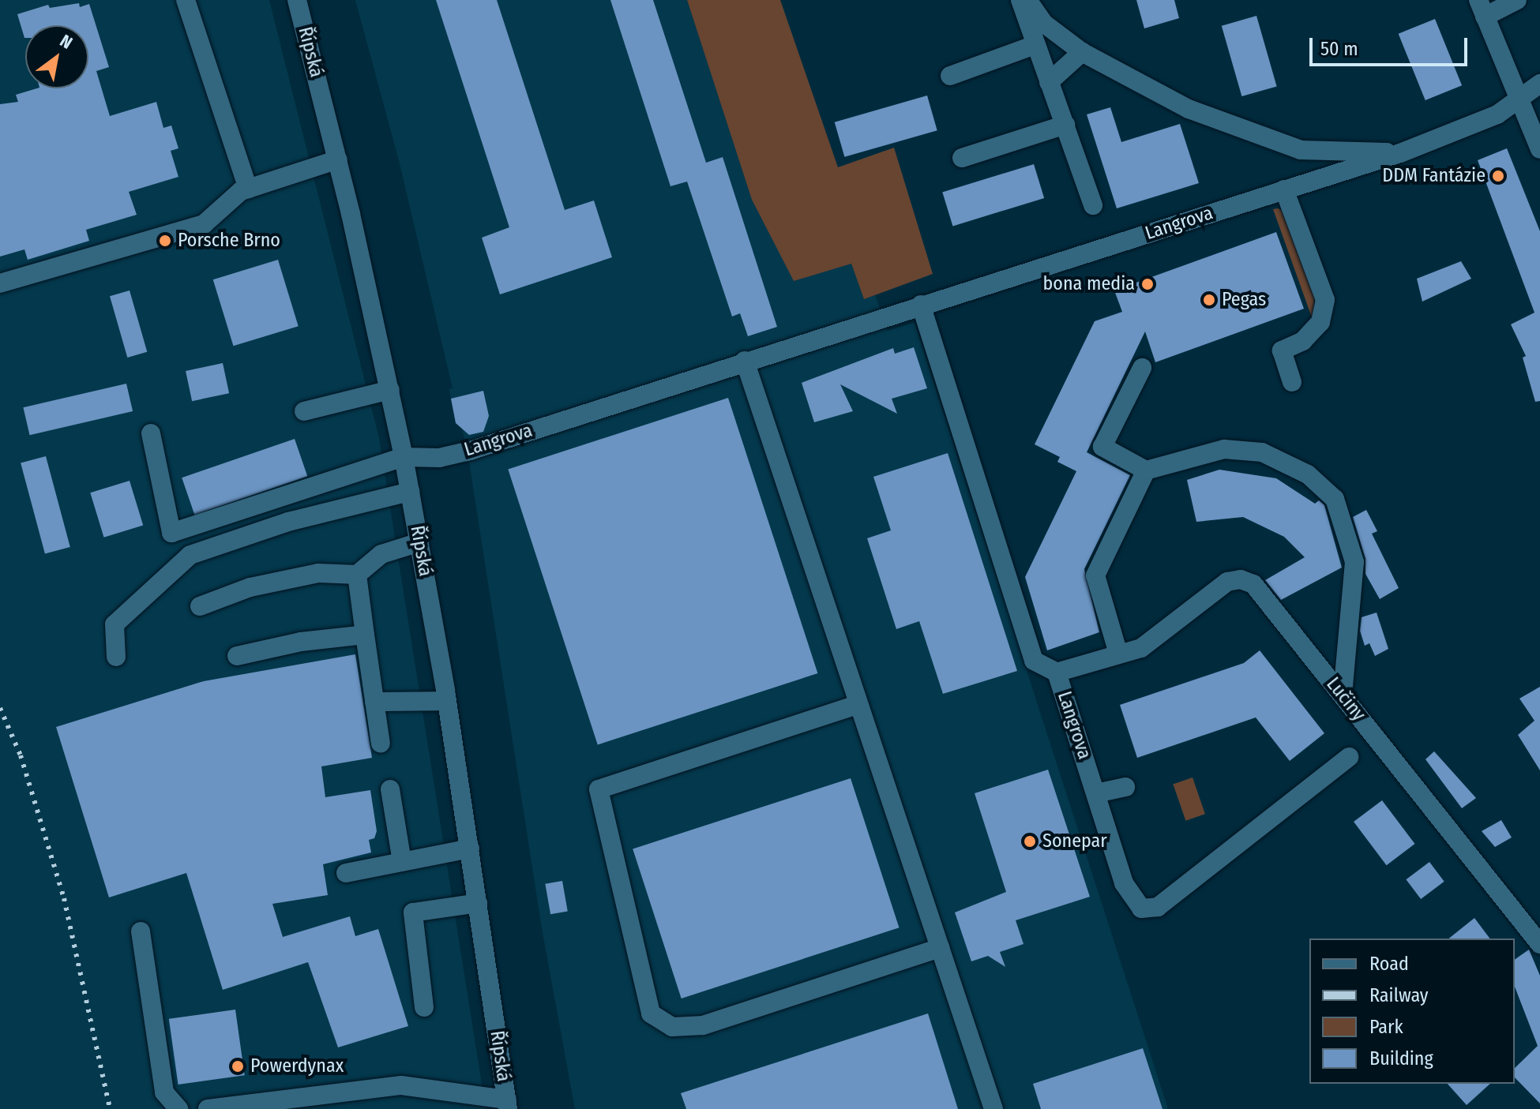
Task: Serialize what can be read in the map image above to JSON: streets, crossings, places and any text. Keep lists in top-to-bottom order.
{
  "streets": {
    "street": ["Řípská", "Langrova", "Lučiny"]
  },
  "crossings": [
    ["Řípská", "Langrova"],
    ["Langrova", "Lučiny"]
  ],
  "places": [
    "DDM Fantázie",
    "Porsche Brno",
    "bona media",
    "Pegas",
    "Sonepar",
    "Powerdynax"
  ],
  "legend": [
    "Road",
    "Railway",
    "Park",
    "Building"
  ],
  "scale_bar": "50 m",
  "north": "top right"
}
